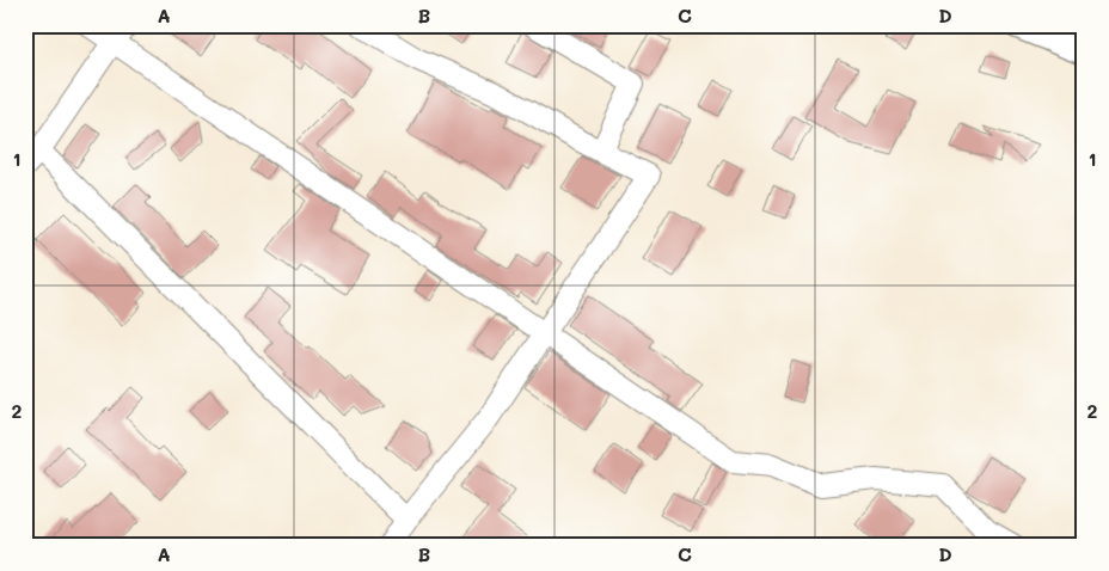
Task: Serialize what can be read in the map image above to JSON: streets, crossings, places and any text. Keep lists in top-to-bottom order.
{
  "grid": {
    "columns": [
      "A",
      "B",
      "C",
      "D"
    ],
    "rows": ["1", "2"]
  }
}
